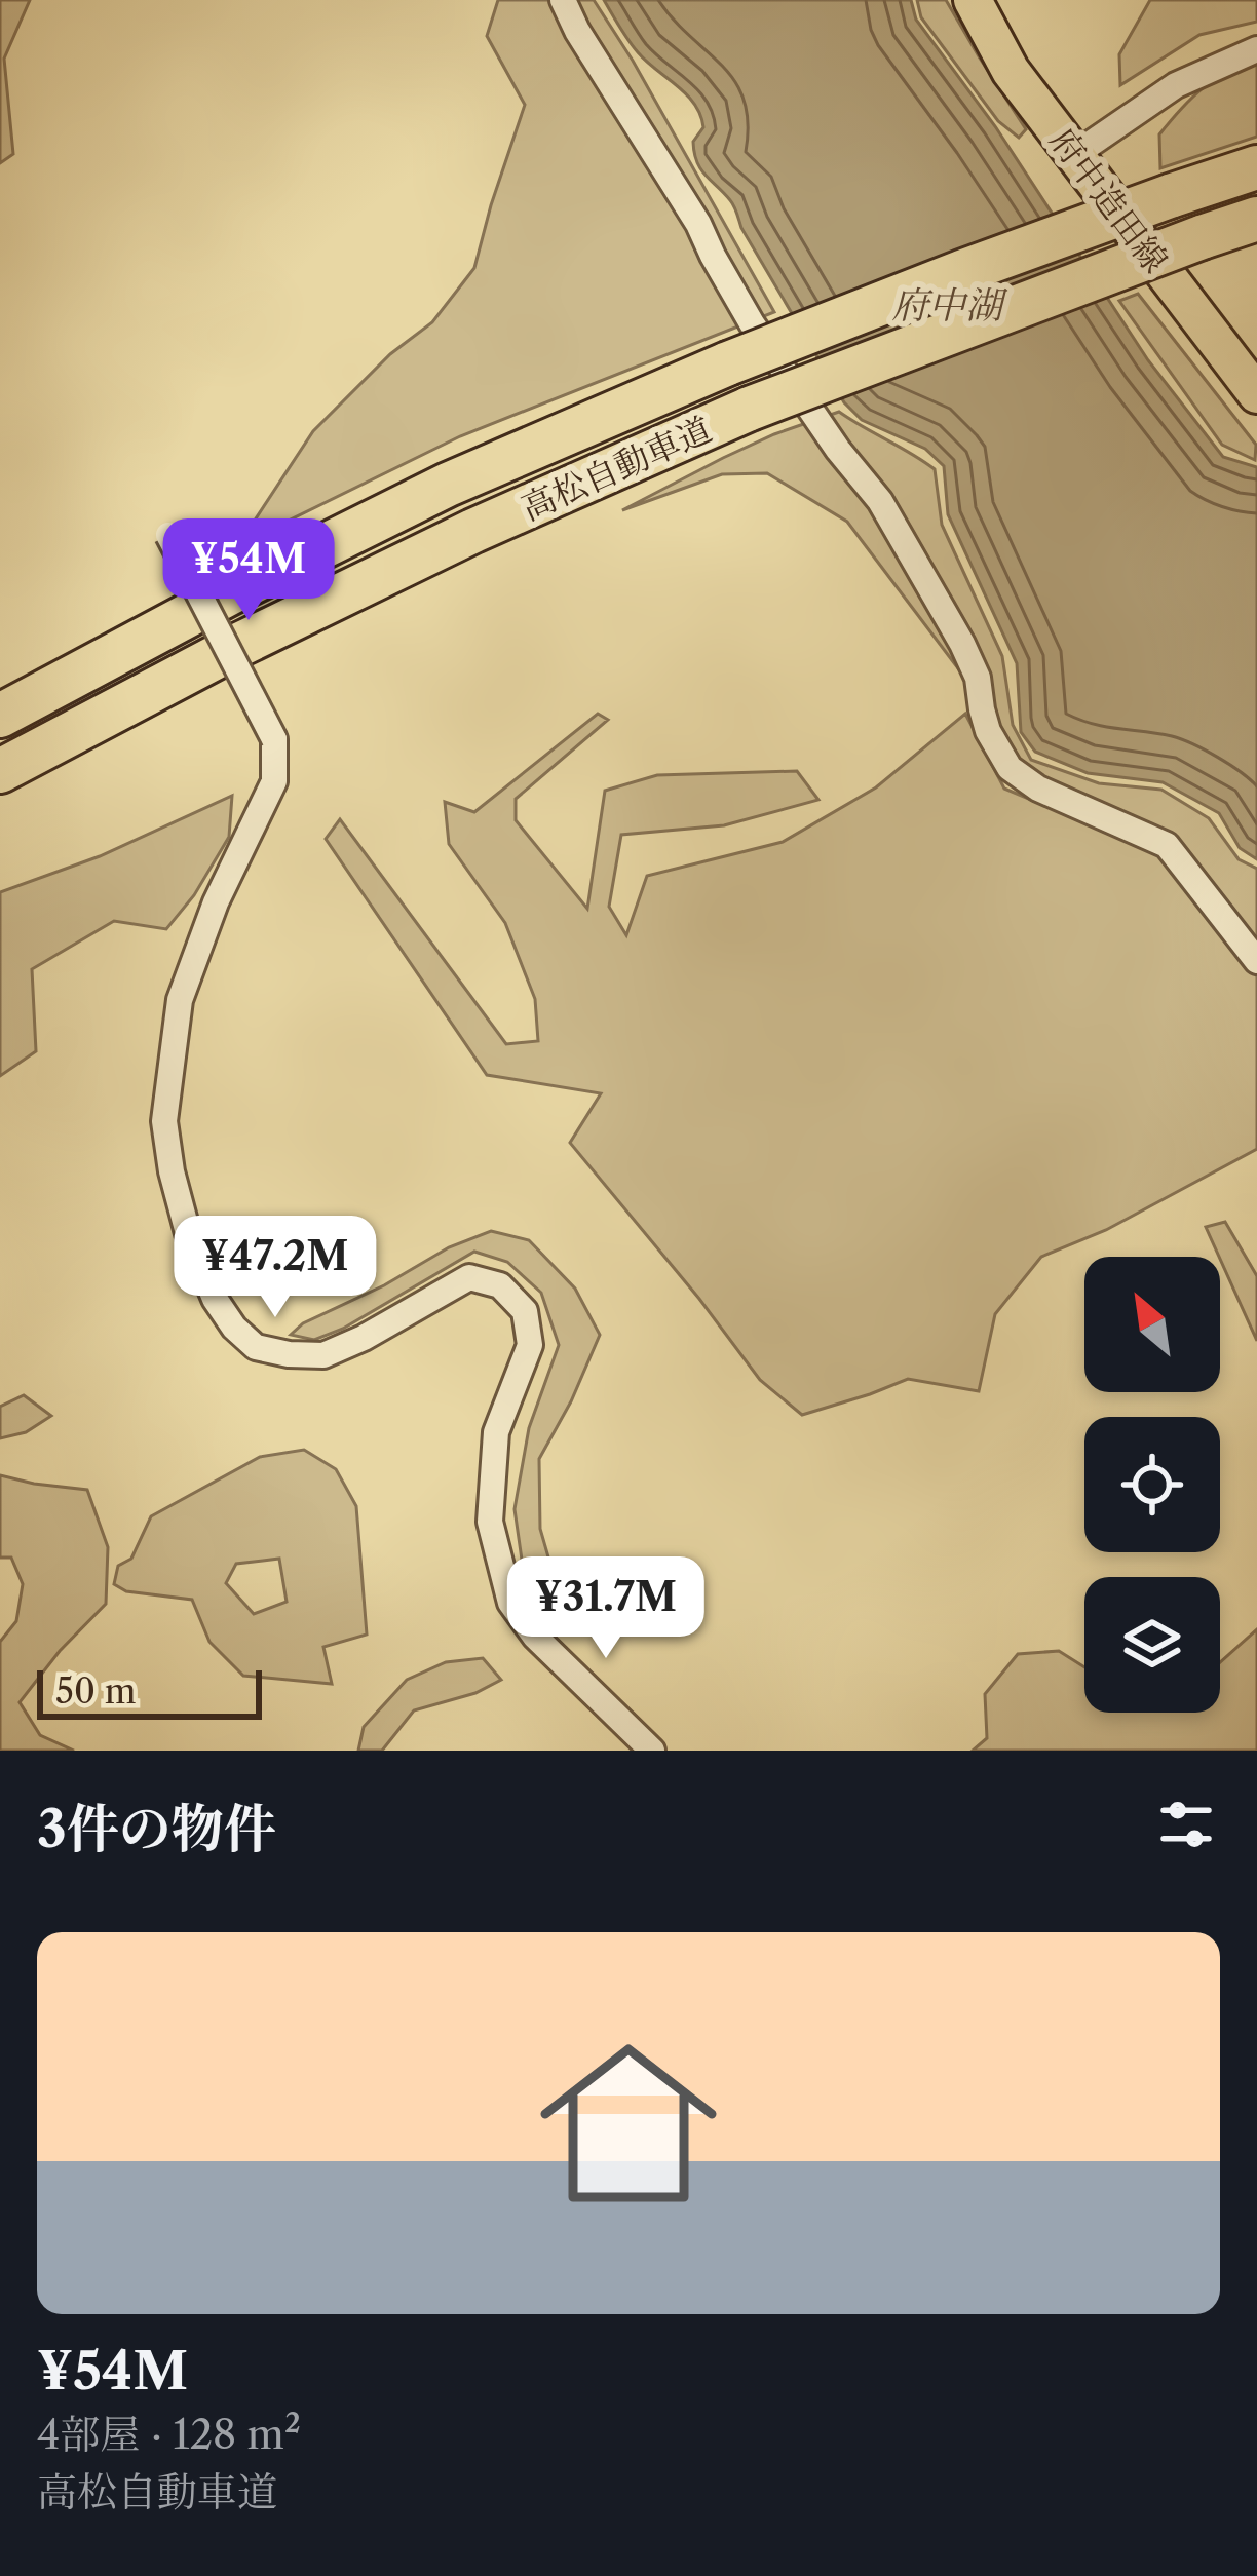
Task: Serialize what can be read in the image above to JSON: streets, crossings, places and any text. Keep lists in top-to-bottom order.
{
  "streets": {
    "highway": ["高松自動車道"],
    "main road": ["府中造田線"]
  },
  "water": ["府中湖"],
  "scale_bar": "50 m",
  "north": "top left",
  "page": {
    "price": ["¥54M", "¥47.2M", "¥31.7M"],
    "scale": "50 m",
    "heading": "3件の物件",
    "list": [
      {
        "name": "¥54M",
        "note": "4部屋 · 128 m² · 高松自動車道"
      }
    ]
  }
}
